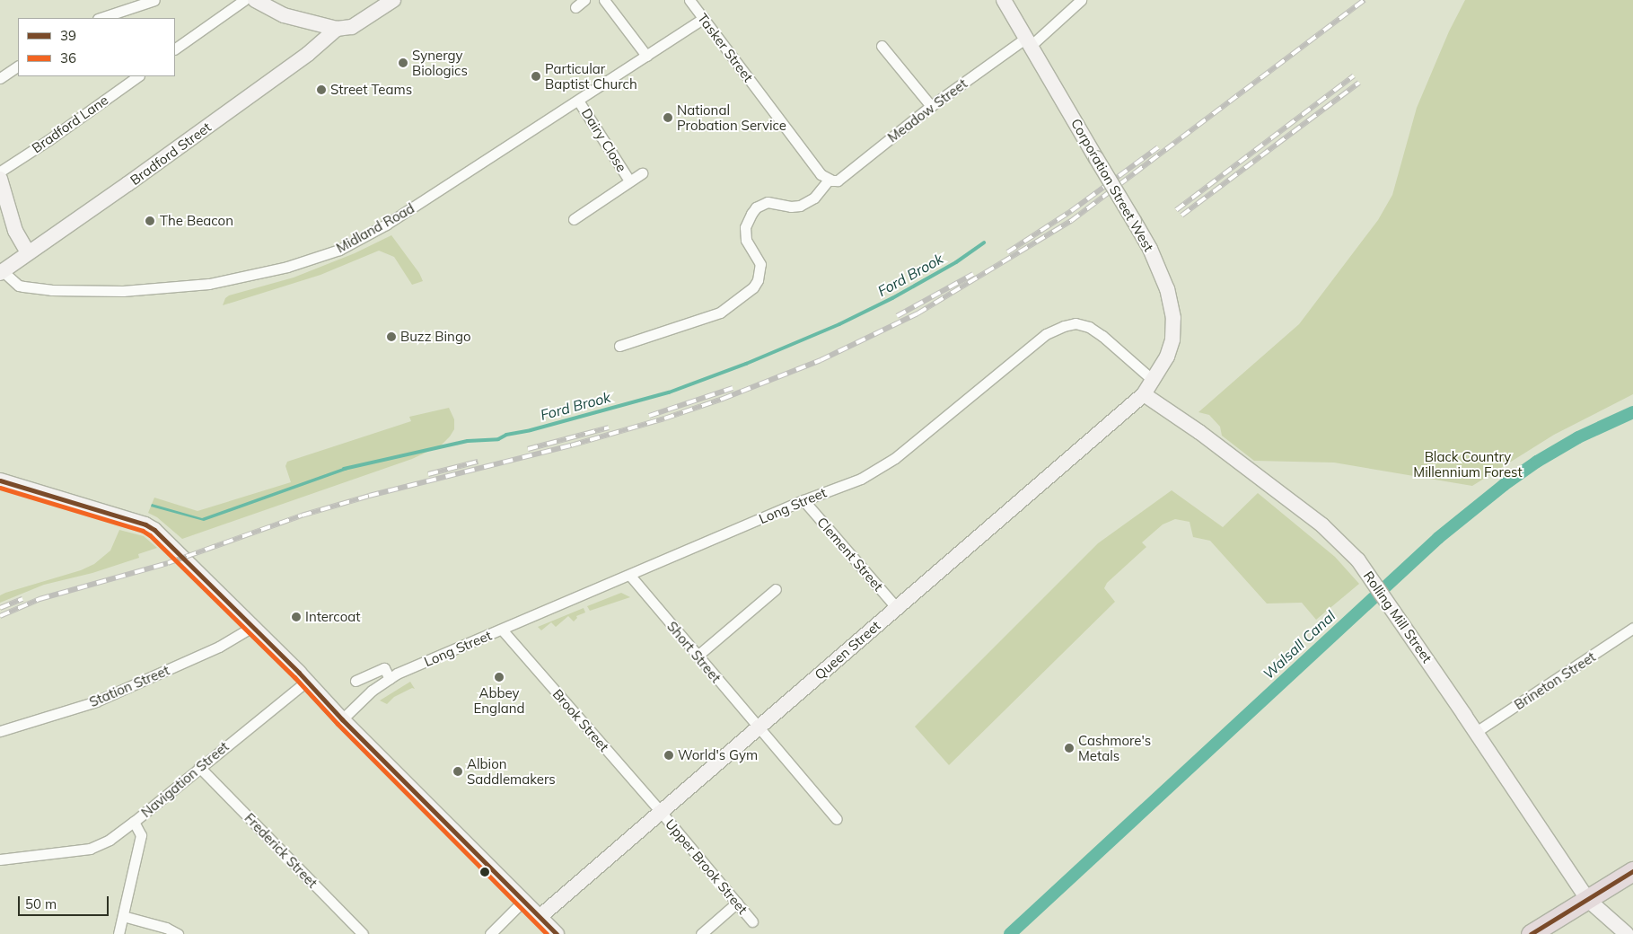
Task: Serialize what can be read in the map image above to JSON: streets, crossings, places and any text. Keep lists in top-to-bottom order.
{
  "streets": {
    "street": [
      "Tasker Street",
      "Meadow Street",
      "Bradford Lane",
      "Dairy Close",
      "Bradford Street",
      "Corporation Street West",
      "Midland Road",
      "Long Street",
      "Clement Street",
      "Rolling Mill Street",
      "Queen Street",
      "Short Street",
      "Brineton Street",
      "Station Street",
      "Brook Street",
      "Navigation Street",
      "Frederick Street",
      "Upper Brook Street"
    ]
  },
  "crossings": [
    ["Tasker Street", "Meadow Street"],
    ["Tasker Street", "Midland Road"],
    ["Meadow Street", "Corporation Street West"],
    ["Dairy Close", "Midland Road"],
    ["Bradford Street", "Midland Road"],
    ["Corporation Street West", "Long Street"],
    ["Corporation Street West", "Queen Street"],
    ["Long Street", "Clement Street"],
    ["Long Street", "Queen Street"],
    ["Long Street", "Short Street"],
    ["Long Street", "Brook Street"],
    ["Clement Street", "Queen Street"],
    ["Rolling Mill Street", "Queen Street"],
    ["Rolling Mill Street", "Brineton Street"],
    ["Queen Street", "Short Street"],
    ["Queen Street", "Brook Street"],
    ["Queen Street", "Upper Brook Street"],
    ["Brook Street", "Upper Brook Street"],
    ["Navigation Street", "Frederick Street"]
  ],
  "water": ["Ford Brook", "Walsall Canal"],
  "parks": ["Black Country Millennium Forest"],
  "places": [
    "Synergy Biologics",
    "Particular Baptist Church",
    "Street Teams",
    "National Probation Service",
    "The Beacon",
    "Buzz Bingo",
    "Intercoat",
    "Abbey England",
    "Cashmore's Metals",
    "World's Gym",
    "Albion Saddlemakers"
  ],
  "lines": ["transit line 39", "transit line 36"],
  "legend": ["39", "36"],
  "scale_bar": "50 m"
}
